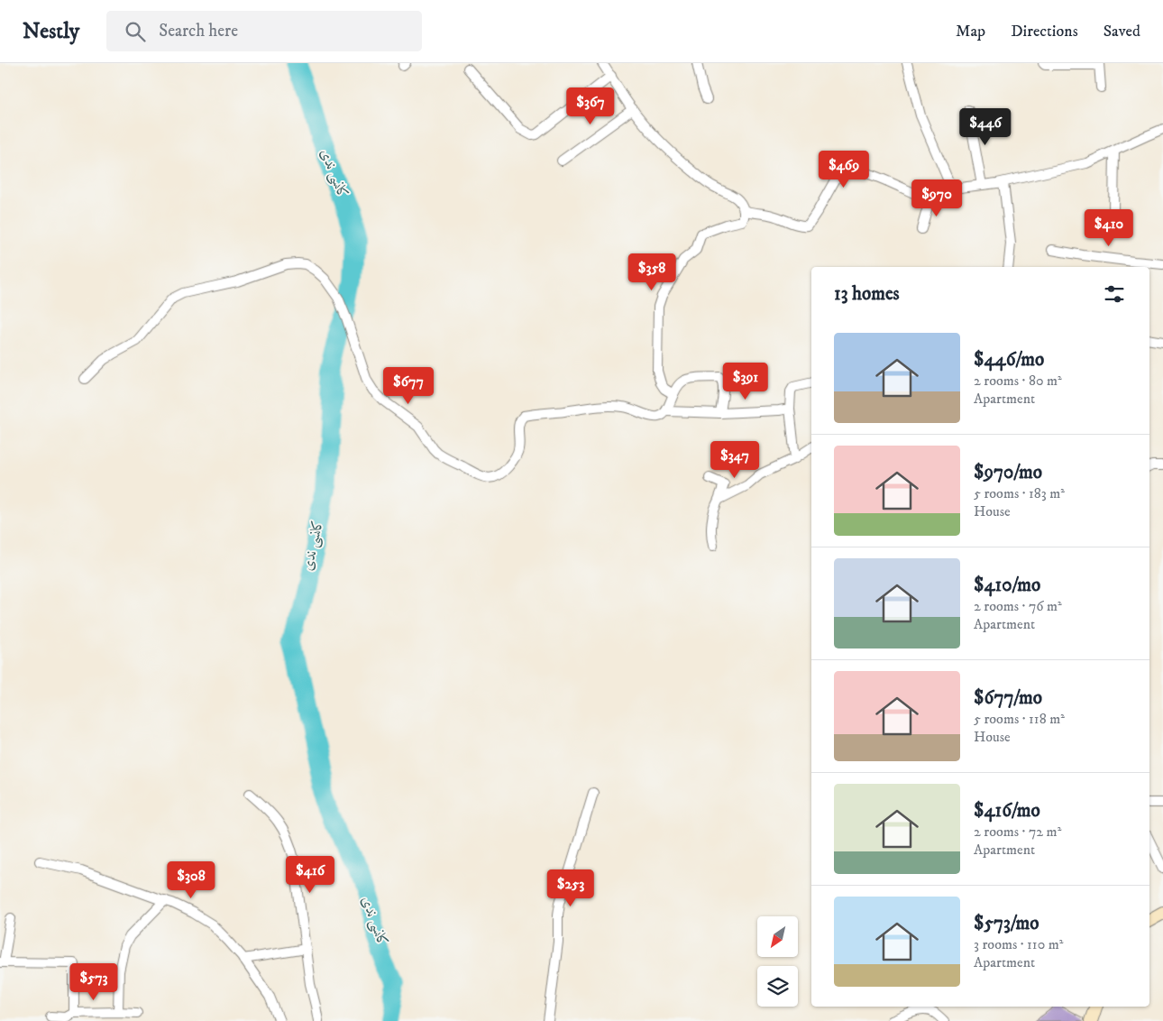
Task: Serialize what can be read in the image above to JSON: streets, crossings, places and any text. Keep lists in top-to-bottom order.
{
  "water": ["کانسی ندی"],
  "north": "bottom left",
  "page": {
    "header": "Nestly",
    "search": "Search here",
    "nav": ["Map", "Directions", "Saved"],
    "price": [
      "$367",
      "$446",
      "$469",
      "$970",
      "$410",
      "$358",
      "$391",
      "$677",
      "$347",
      "$416",
      "$308",
      "$253",
      "$573"
    ],
    "heading": "13 homes",
    "list": [
      {
        "name": "$446/mo",
        "note": "2 rooms · 80 m² · Apartment"
      },
      {
        "name": "$970/mo",
        "note": "5 rooms · 183 m² · House"
      },
      {
        "name": "$410/mo",
        "note": "2 rooms · 76 m² · Apartment"
      },
      {
        "name": "$677/mo",
        "note": "5 rooms · 118 m² · House"
      },
      {
        "name": "$416/mo",
        "note": "2 rooms · 72 m² · Apartment"
      },
      {
        "name": "$573/mo",
        "note": "3 rooms · 110 m² · Apartment"
      }
    ]
  }
}
